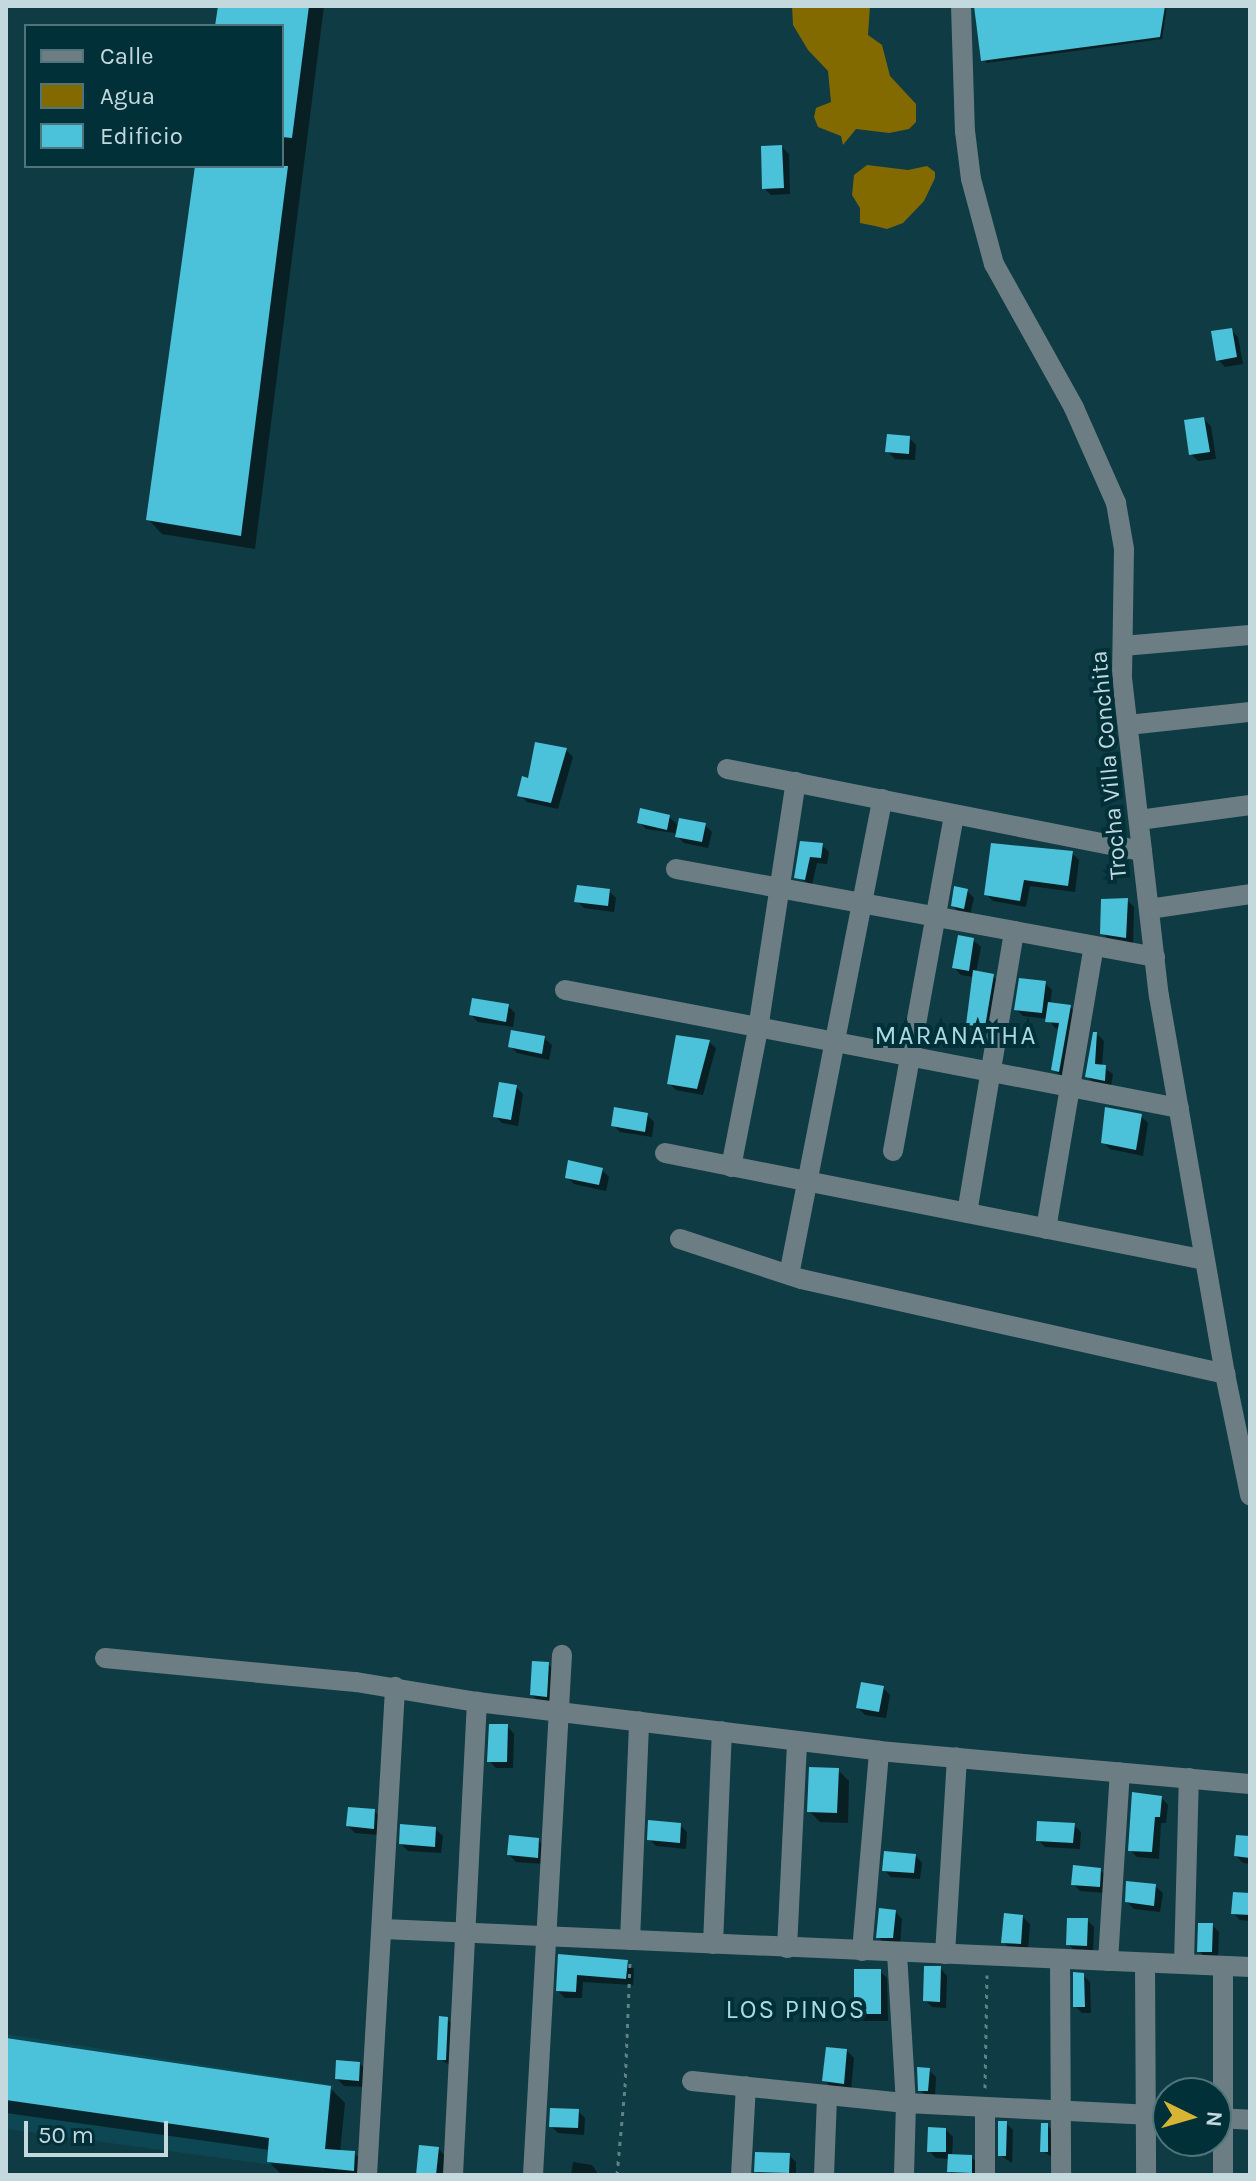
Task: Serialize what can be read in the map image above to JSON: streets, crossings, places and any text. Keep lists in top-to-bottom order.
{
  "streets": {
    "street": ["Trocha Villa Conchita"]
  },
  "districts": ["MARANATHA", "LOS PINOS"],
  "legend": ["Calle", "Agua", "Edificio"],
  "scale_bar": "50 m",
  "north": "right"
}
